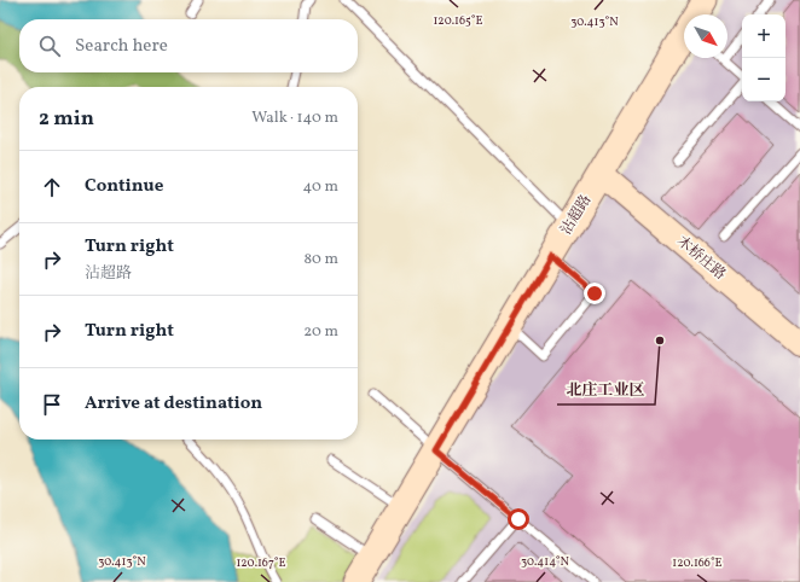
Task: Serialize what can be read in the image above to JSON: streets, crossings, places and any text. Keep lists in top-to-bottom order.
{
  "streets": {
    "street": ["沾超路", "木桥庄路"]
  },
  "crossings": [
    ["沾超路", "木桥庄路"]
  ],
  "places": ["北庄工业区"],
  "north": "bottom right",
  "page": {
    "map_buttons": ["+", "−"],
    "search": "Search here",
    "heading": ["2 min", "Walk · 140 m"],
    "list": [
      ["Continue", "40 m"],
      ["Turn right", "沾超路", "80 m"],
      ["Turn right", "20 m"],
      "Arrive at destination"
    ]
  },
  "coordinates": [
    "120.165°E",
    "30.413°N",
    "30.414°N",
    "120.167°E",
    "120.166°E"
  ]
}
